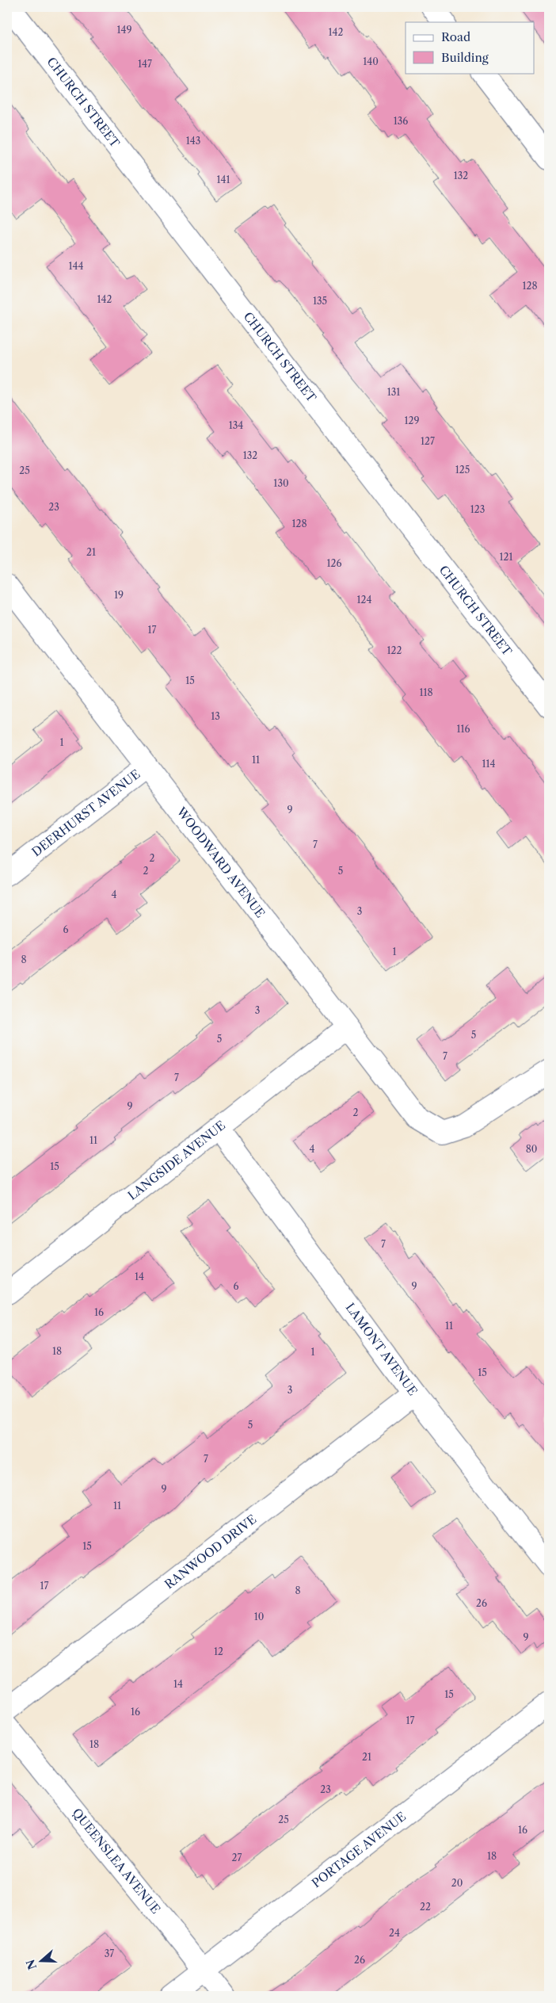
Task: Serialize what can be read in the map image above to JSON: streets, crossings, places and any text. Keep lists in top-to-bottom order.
{
  "streets": {
    "street": [
      "CHURCH STREET",
      "DEERHURST AVENUE",
      "WOODWARD AVENUE",
      "LANGSIDE AVENUE",
      "LAMONT AVENUE",
      "RANWOOD DRIVE",
      "PORTAGE AVENUE",
      "QUEENSLEA AVENUE"
    ]
  },
  "crossings": [
    ["DEERHURST AVENUE", "WOODWARD AVENUE"],
    ["WOODWARD AVENUE", "LANGSIDE AVENUE"],
    ["LANGSIDE AVENUE", "LAMONT AVENUE"],
    ["LAMONT AVENUE", "RANWOOD DRIVE"],
    ["PORTAGE AVENUE", "QUEENSLEA AVENUE"]
  ],
  "house_numbers": [
    "149",
    "142",
    "140",
    "147",
    "136",
    "143",
    "132",
    "141",
    "144",
    "128",
    "142",
    "135",
    "131",
    "129",
    "134",
    "127",
    "132",
    "125",
    "25",
    "130",
    "23",
    "123",
    "128",
    "21",
    "121",
    "126",
    "19",
    "124",
    "17",
    "122",
    "15",
    "118",
    "13",
    "116",
    "1",
    "11",
    "114",
    "9",
    "7",
    "2",
    "2",
    "5",
    "4",
    "3",
    "6",
    "1",
    "8",
    "3",
    "5",
    "5",
    "7",
    "7",
    "9",
    "2",
    "11",
    "4",
    "80",
    "15",
    "7",
    "14",
    "6",
    "9",
    "16",
    "11",
    "18",
    "1",
    "15",
    "3",
    "5",
    "7",
    "9",
    "11",
    "15",
    "17",
    "8",
    "26",
    "10",
    "9",
    "12",
    "14",
    "15",
    "16",
    "17",
    "18",
    "21",
    "23",
    "25",
    "16",
    "18",
    "27",
    "20",
    "22",
    "24",
    "37",
    "26"
  ],
  "legend": ["Road", "Building"],
  "north": "left"
}
